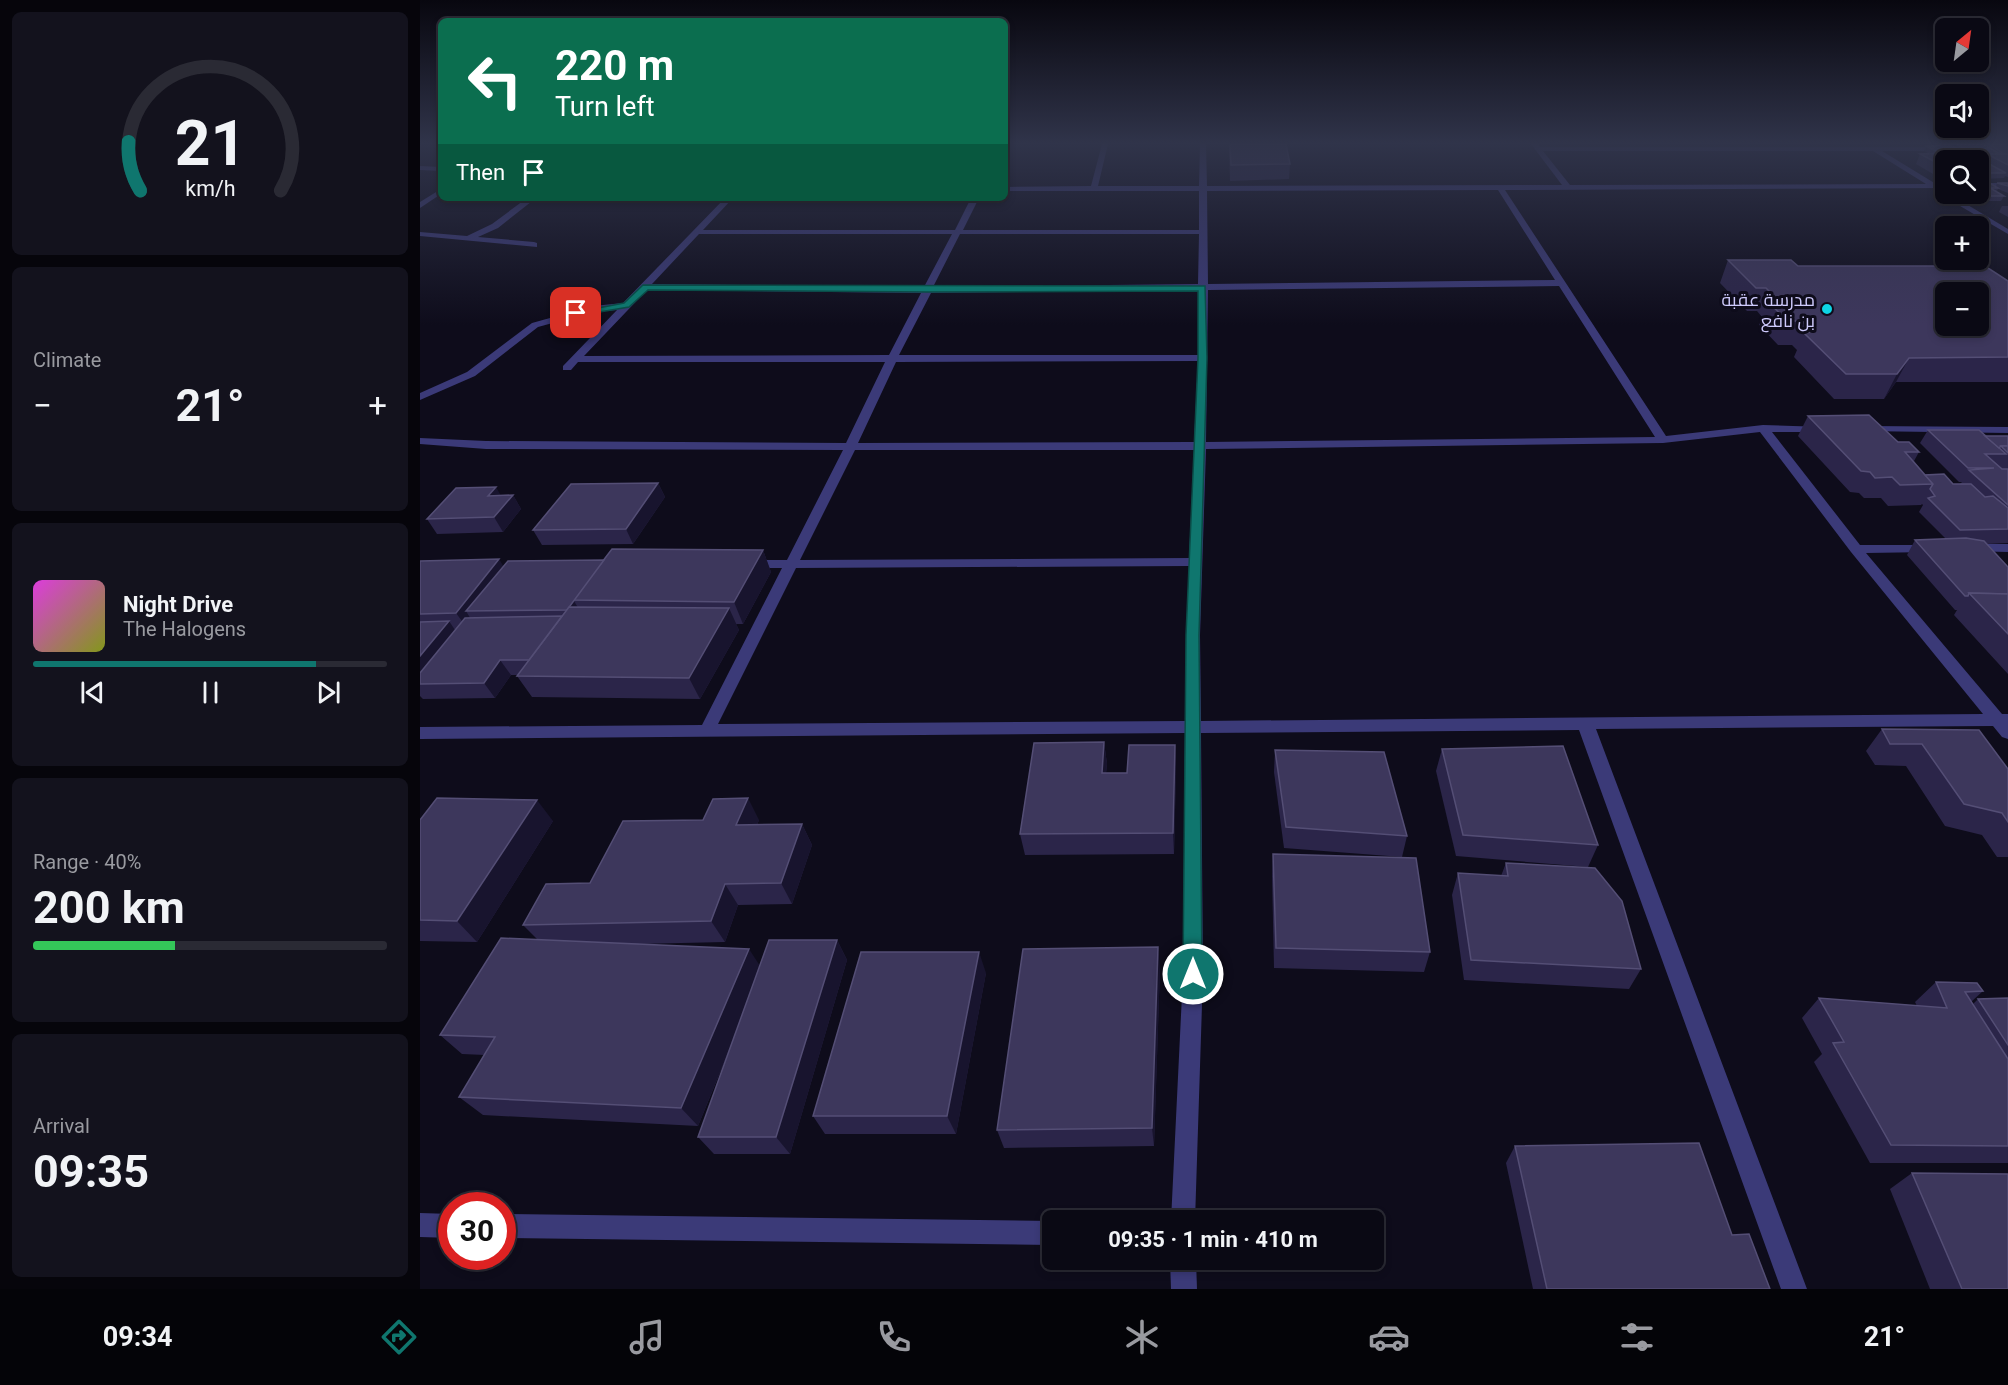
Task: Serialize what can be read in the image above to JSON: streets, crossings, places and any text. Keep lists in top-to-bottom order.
{
  "places": ["مدرسة عقبة بن نافع"],
  "north": "top right",
  "page": {
    "map_buttons": ["+", "−"],
    "turn": ["220 m", "Turn left"],
    "then": "Then",
    "tile": [
      "Climate",
      ["Range · 40%", "200 km"],
      ["Arrival", "09:35"]
    ],
    "heat": ["−", "21°", "+"],
    "song": ["Night Drive", "The Halogens"],
    "limit": "30",
    "trip": "09:35 · 1 min · 410 m",
    "tabs": ["09:34", "21°"],
    "gauge": ["21", "km/h"]
  }
}
